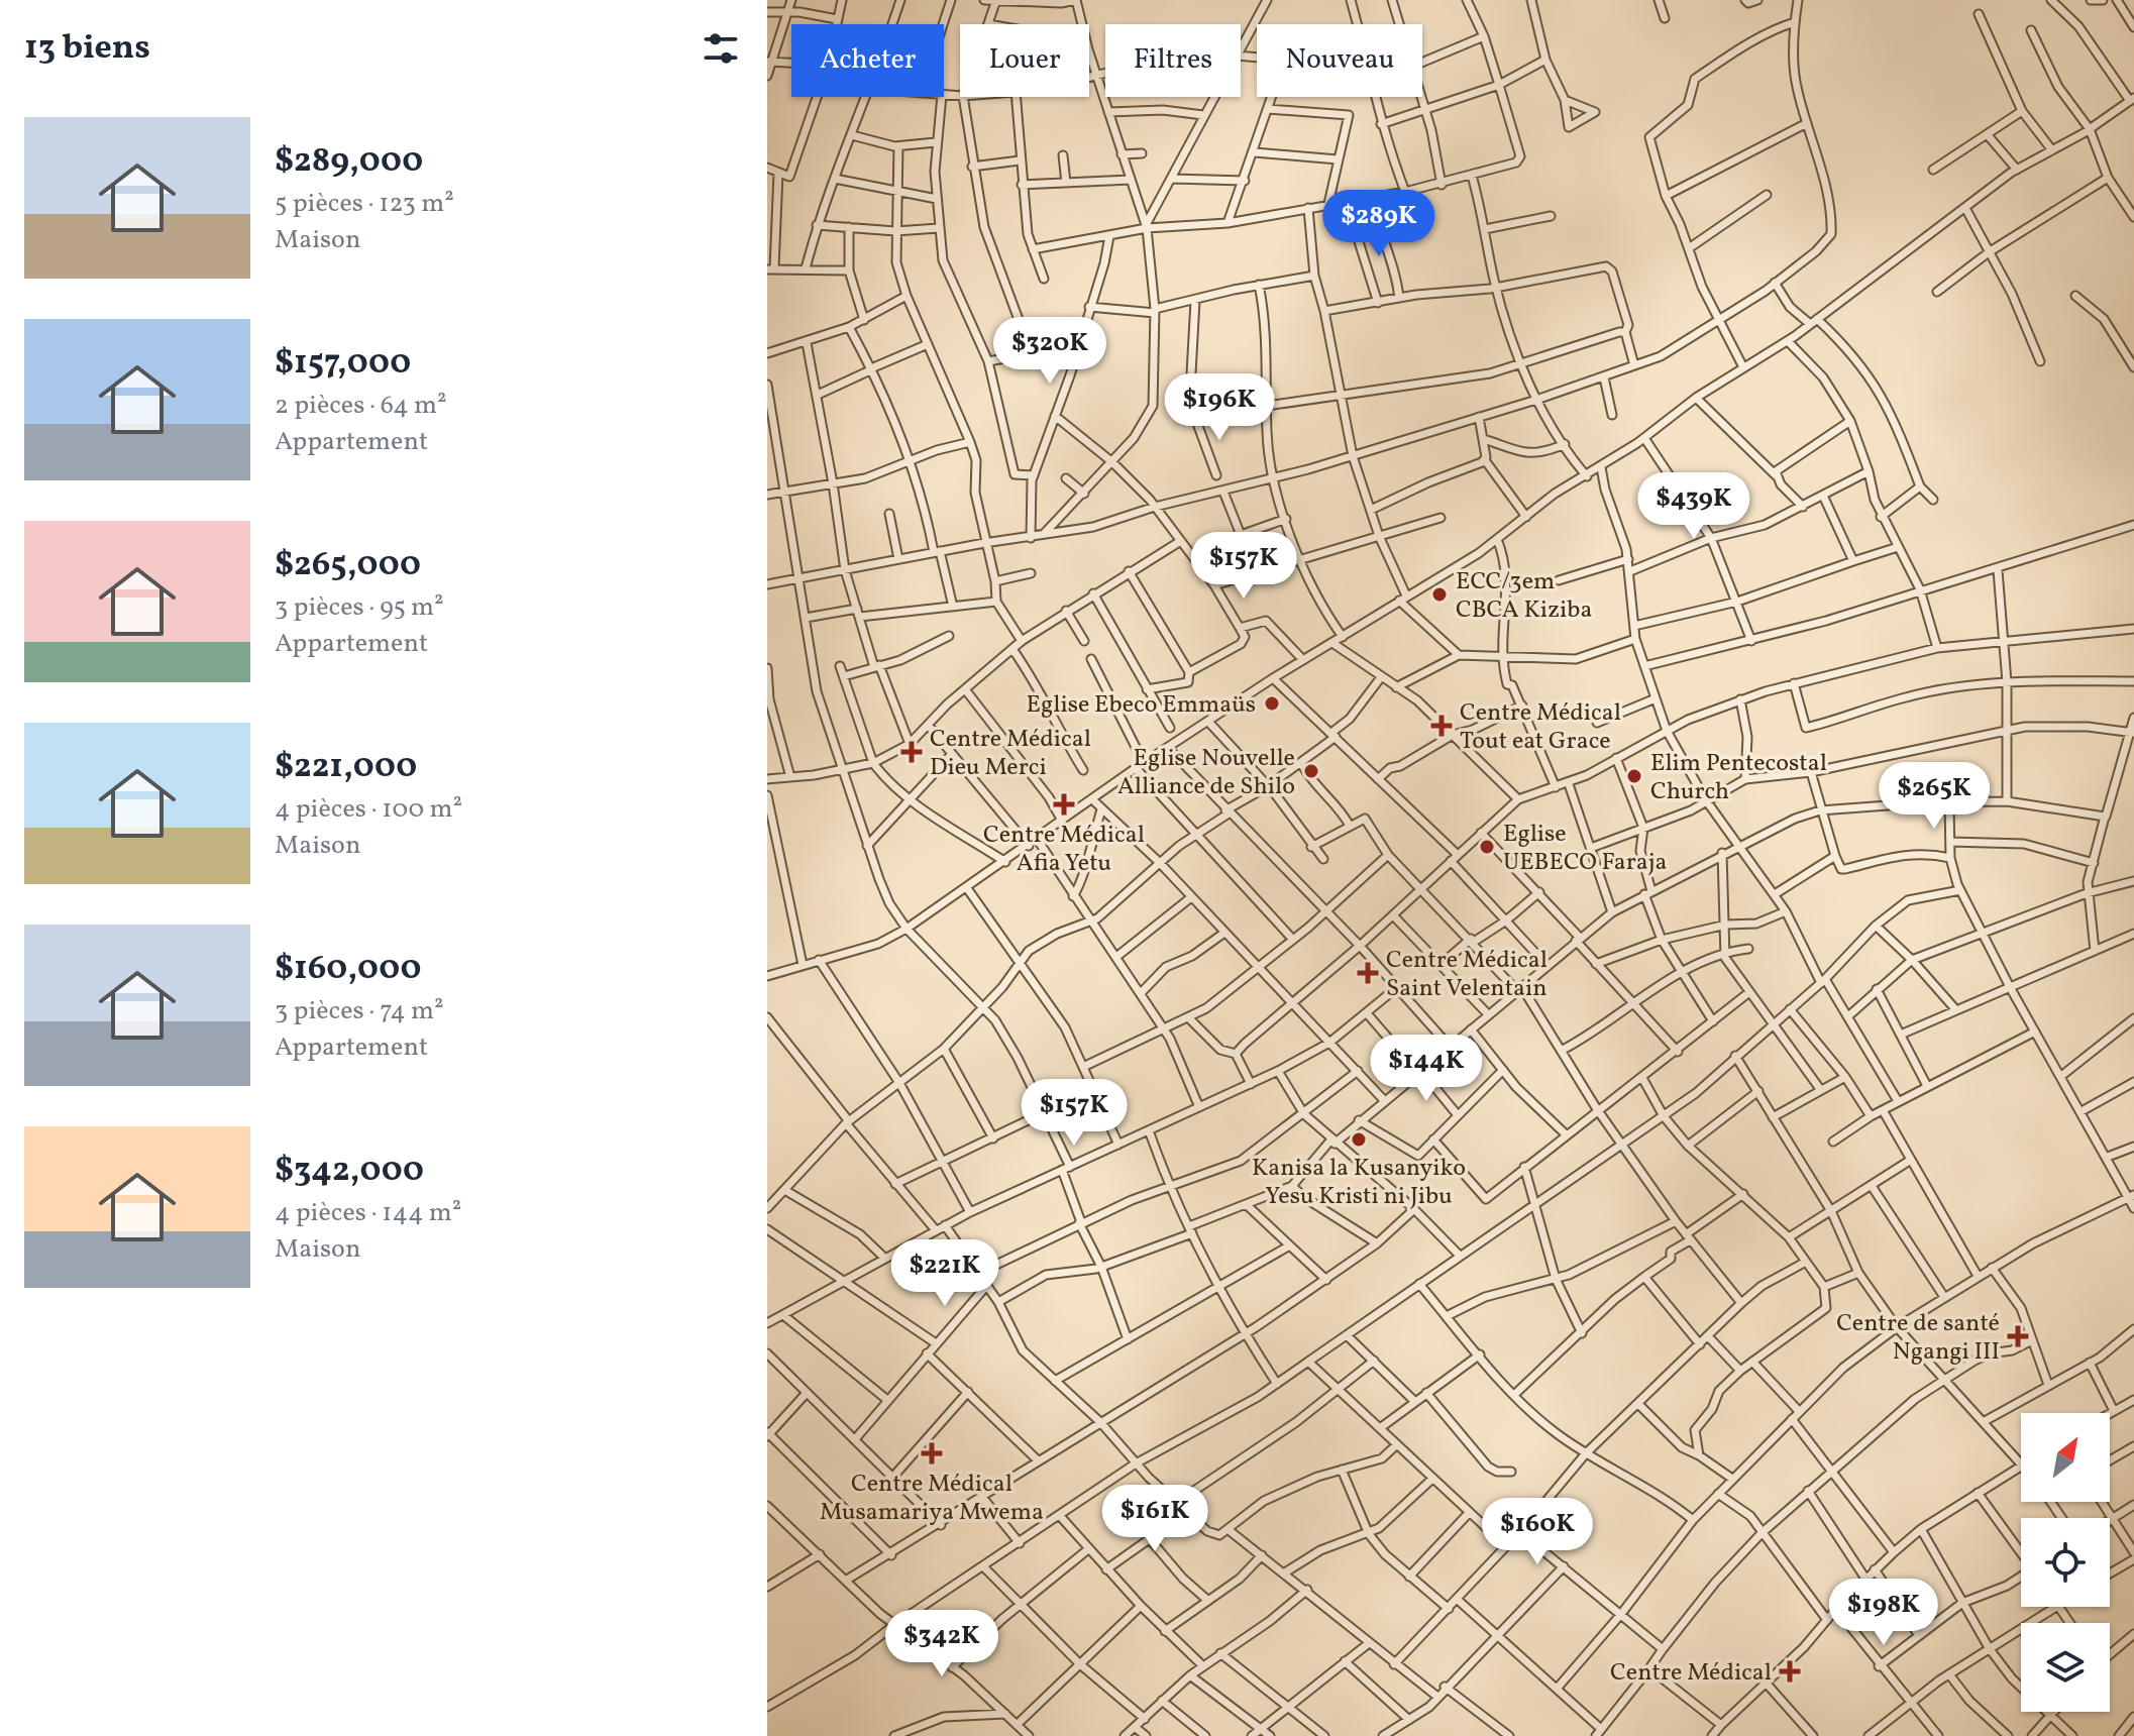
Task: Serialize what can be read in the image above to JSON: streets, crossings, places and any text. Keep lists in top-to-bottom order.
{
  "places": {
    "other": [
      "ECC/3em CBCA Kiziba",
      "Eglise Ebeco Emmaüs",
      "Eglise Nouvelle Alliance de Shilo",
      "Elim Pentecostal Church",
      "Eglise UEBECO Faraja",
      "Kanisa la Kusanyiko Yesu Kristi ni Jibu"
    ],
    "health": [
      "Centre Médical Tout eat Grace",
      "Centre Médical Dieu Merci",
      "Centre Médical Afia Yetu",
      "Centre Médical Saint Velentain",
      "Centre de santé Ngangi III",
      "Centre Médical Musamariya Mwema",
      "Centre Médical"
    ]
  },
  "north": "top right",
  "page": {
    "heading": "13 biens",
    "chip": [
      "Acheter",
      "Louer",
      "Filtres",
      "Nouveau"
    ],
    "list": [
      {
        "name": "$289,000",
        "note": "5 pièces · 123 m² · Maison"
      },
      {
        "name": "$157,000",
        "note": "2 pièces · 64 m² · Appartement"
      },
      {
        "name": "$265,000",
        "note": "3 pièces · 95 m² · Appartement"
      },
      {
        "name": "$221,000",
        "note": "4 pièces · 100 m² · Maison"
      },
      {
        "name": "$160,000",
        "note": "3 pièces · 74 m² · Appartement"
      },
      {
        "name": "$342,000",
        "note": "4 pièces · 144 m² · Maison"
      }
    ],
    "price": [
      "$289K",
      "$320K",
      "$196K",
      "$439K",
      "$157K",
      "$265K",
      "$144K",
      "$157K",
      "$221K",
      "$161K",
      "$160K",
      "$198K",
      "$342K"
    ]
  }
}
